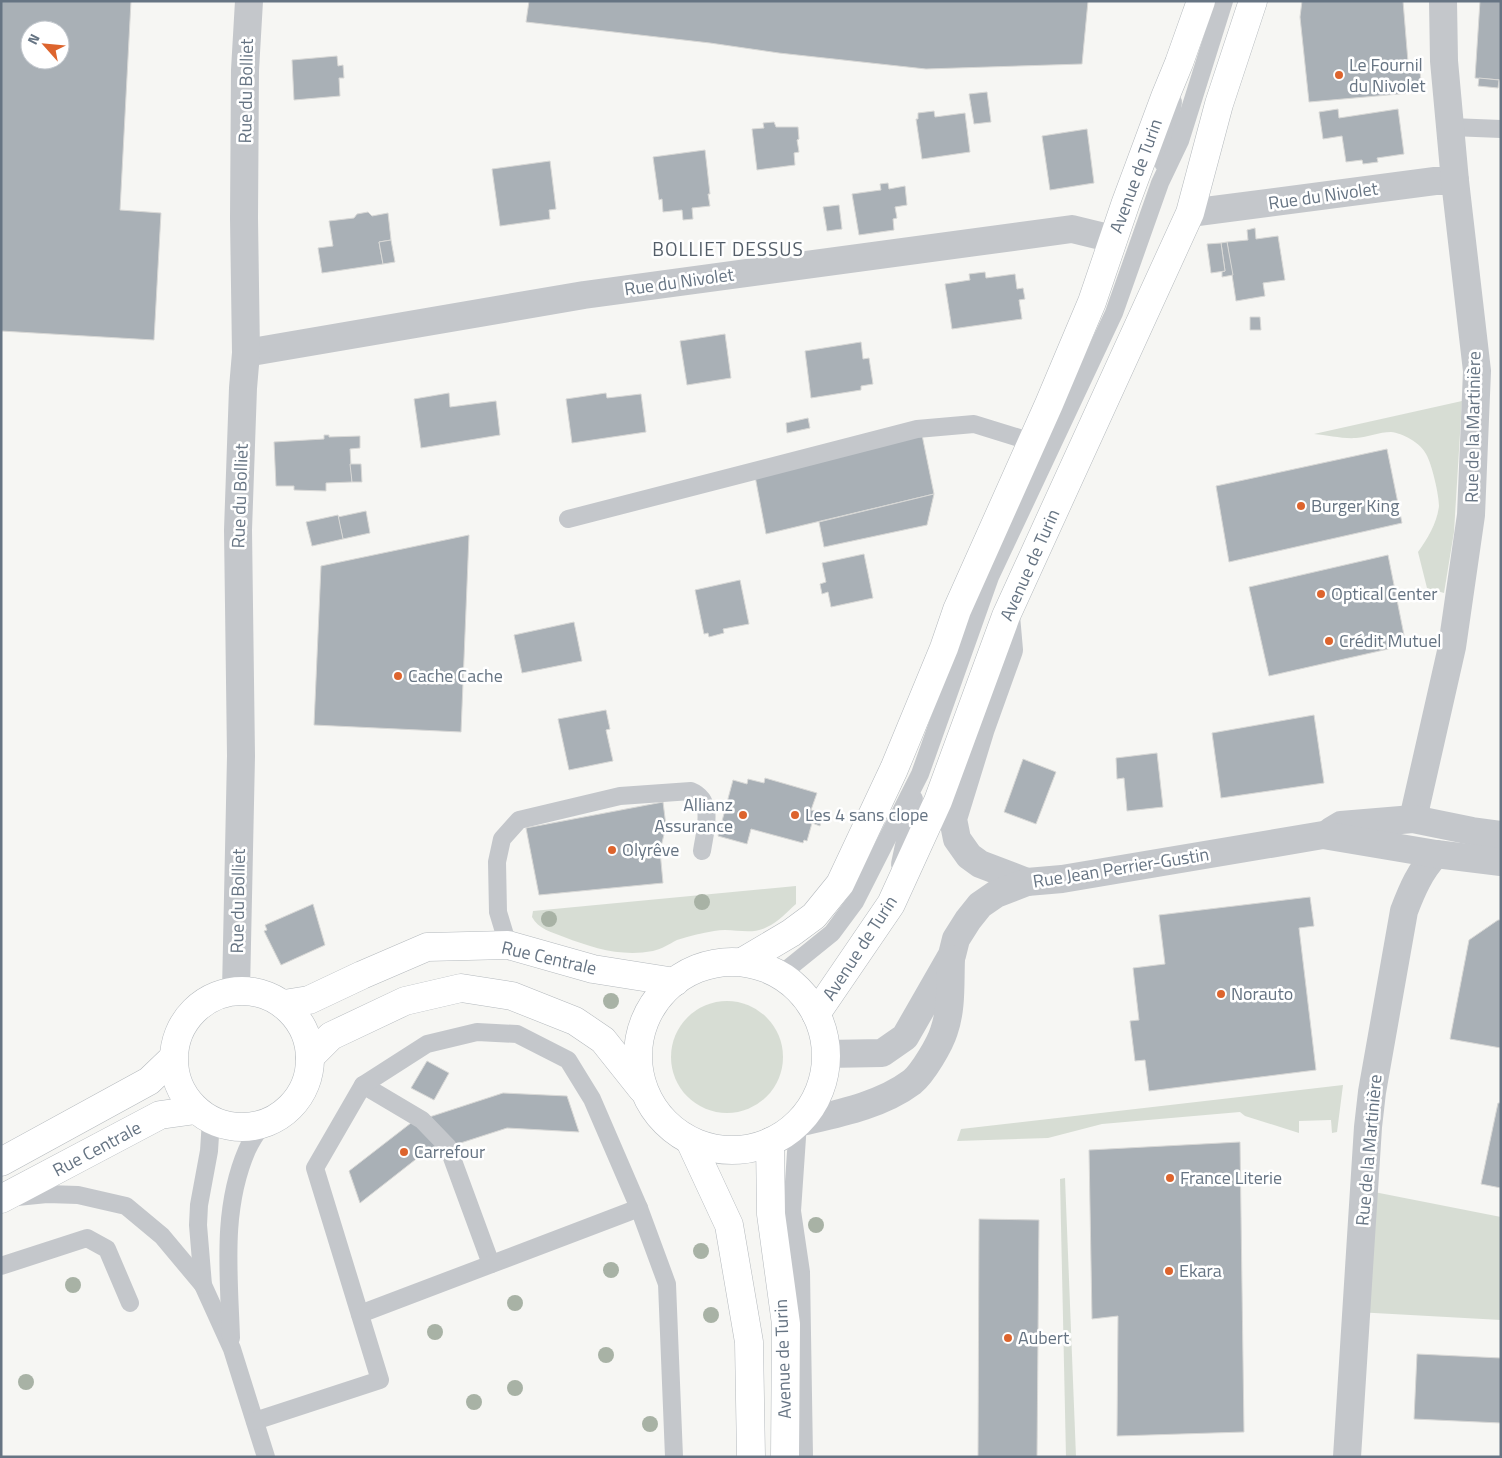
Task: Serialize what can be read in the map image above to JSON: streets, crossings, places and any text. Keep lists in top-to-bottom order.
{
  "streets": {
    "main road": ["Avenue de Turin", "Rue Centrale"],
    "street": [
      "Rue du Bolliet",
      "Rue du Nivolet",
      "Rue de la Martinière",
      "Rue Jean Perrier-Gustin"
    ]
  },
  "crossings": [
    ["Rue du Bolliet", "Rue du Nivolet"],
    ["Rue du Bolliet", "Rue Centrale"],
    ["Avenue de Turin", "Rue du Nivolet"],
    ["Rue du Nivolet", "Rue de la Martinière"],
    ["Rue de la Martinière", "Rue Jean Perrier-Gustin"]
  ],
  "districts": ["BOLLIET DESSUS"],
  "places": [
    "Le Fournil du Nivolet",
    "Burger King",
    "Optical Center",
    "Crédit Mutuel",
    "Cache Cache",
    "Allianz Assurance",
    "Les 4 sans clope",
    "Olyrêve",
    "Norauto",
    "Carrefour",
    "France Literie",
    "Ekara",
    "Aubert"
  ],
  "north": "top left"
}
